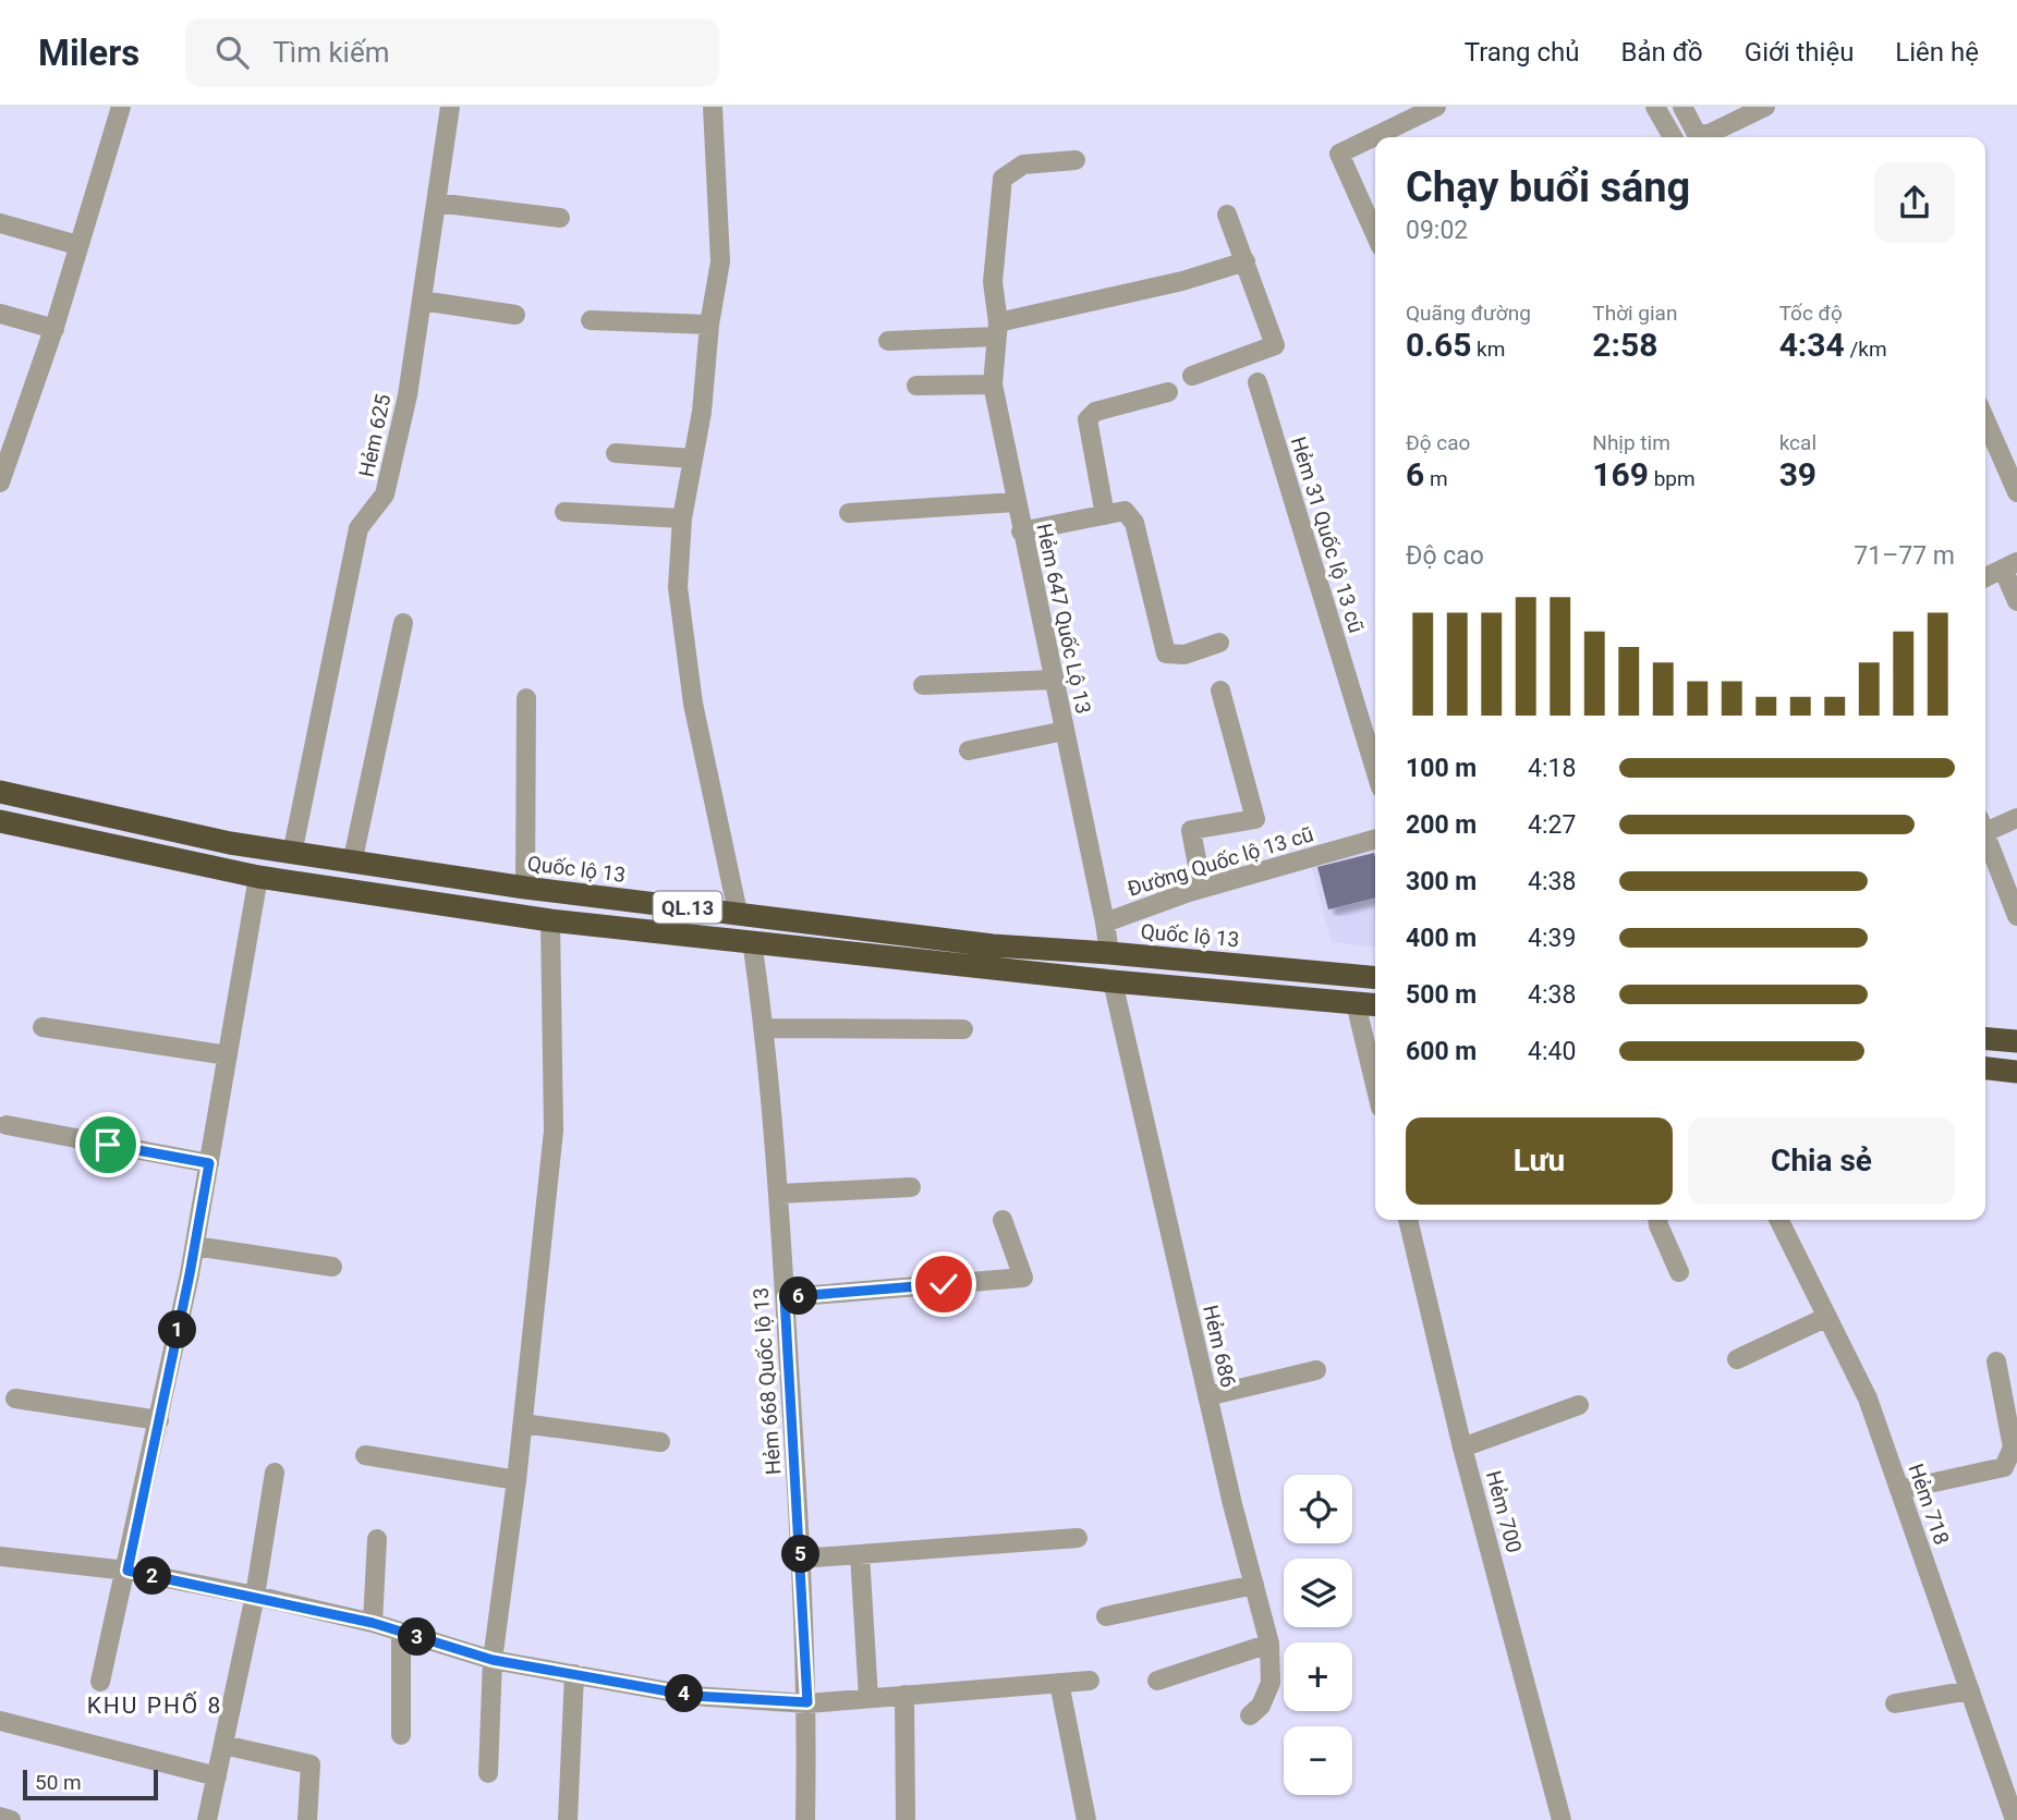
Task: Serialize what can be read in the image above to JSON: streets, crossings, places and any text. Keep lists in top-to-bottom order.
{
  "streets": {
    "highway": ["Quốc lộ 13", "QL.13"],
    "street": [
      "Hẻm 625",
      "Hẻm 31 Quốc lộ 13 cũ",
      "Hẻm 647 Quốc Lộ 13",
      "Đường Quốc lộ 13 cũ",
      "Hẻm 686",
      "Hẻm 668 Quốc lộ 13",
      "Hẻm 718",
      "Hẻm 700"
    ]
  },
  "crossings": [
    ["Hẻm 625", "Quốc lộ 13"],
    ["Hẻm 647 Quốc Lộ 13", "Đường Quốc lộ 13 cũ"],
    ["QL.13", "Hẻm 686"],
    ["QL.13", "Hẻm 668 Quốc lộ 13"]
  ],
  "districts": ["KHU PHỐ 8"],
  "scale_bar": "50 m",
  "page": {
    "header": "Milers",
    "search": "Tìm kiếm",
    "nav": [
      "Trang chủ",
      "Bản đồ",
      "Giới thiệu",
      "Liên hệ"
    ],
    "heading": ["Chạy buổi sáng", "09:02"],
    "stats": [
      ["Quãng đường", "0.65 km"],
      ["Thời gian", "2:58"],
      ["Tốc độ", "4:34 /km"],
      ["Độ cao", "6 m"],
      ["Nhịp tim", "169 bpm"],
      ["kcal", "39"]
    ],
    "chart": ["Độ cao", "71–77 m"],
    "list": [
      {
        "name": "100 m",
        "note": "4:18"
      },
      {
        "name": "200 m",
        "note": "4:27"
      },
      {
        "name": "300 m",
        "note": "4:38"
      },
      {
        "name": "400 m",
        "note": "4:39"
      },
      {
        "name": "500 m",
        "note": "4:38"
      },
      {
        "name": "600 m",
        "note": "4:40"
      }
    ],
    "buttons": ["Lưu", "Chia sẻ"],
    "pins": [
      "6",
      "1",
      "5",
      "2",
      "3",
      "4"
    ],
    "map_buttons": ["+", "−"],
    "scale": "50 m"
  }
}
